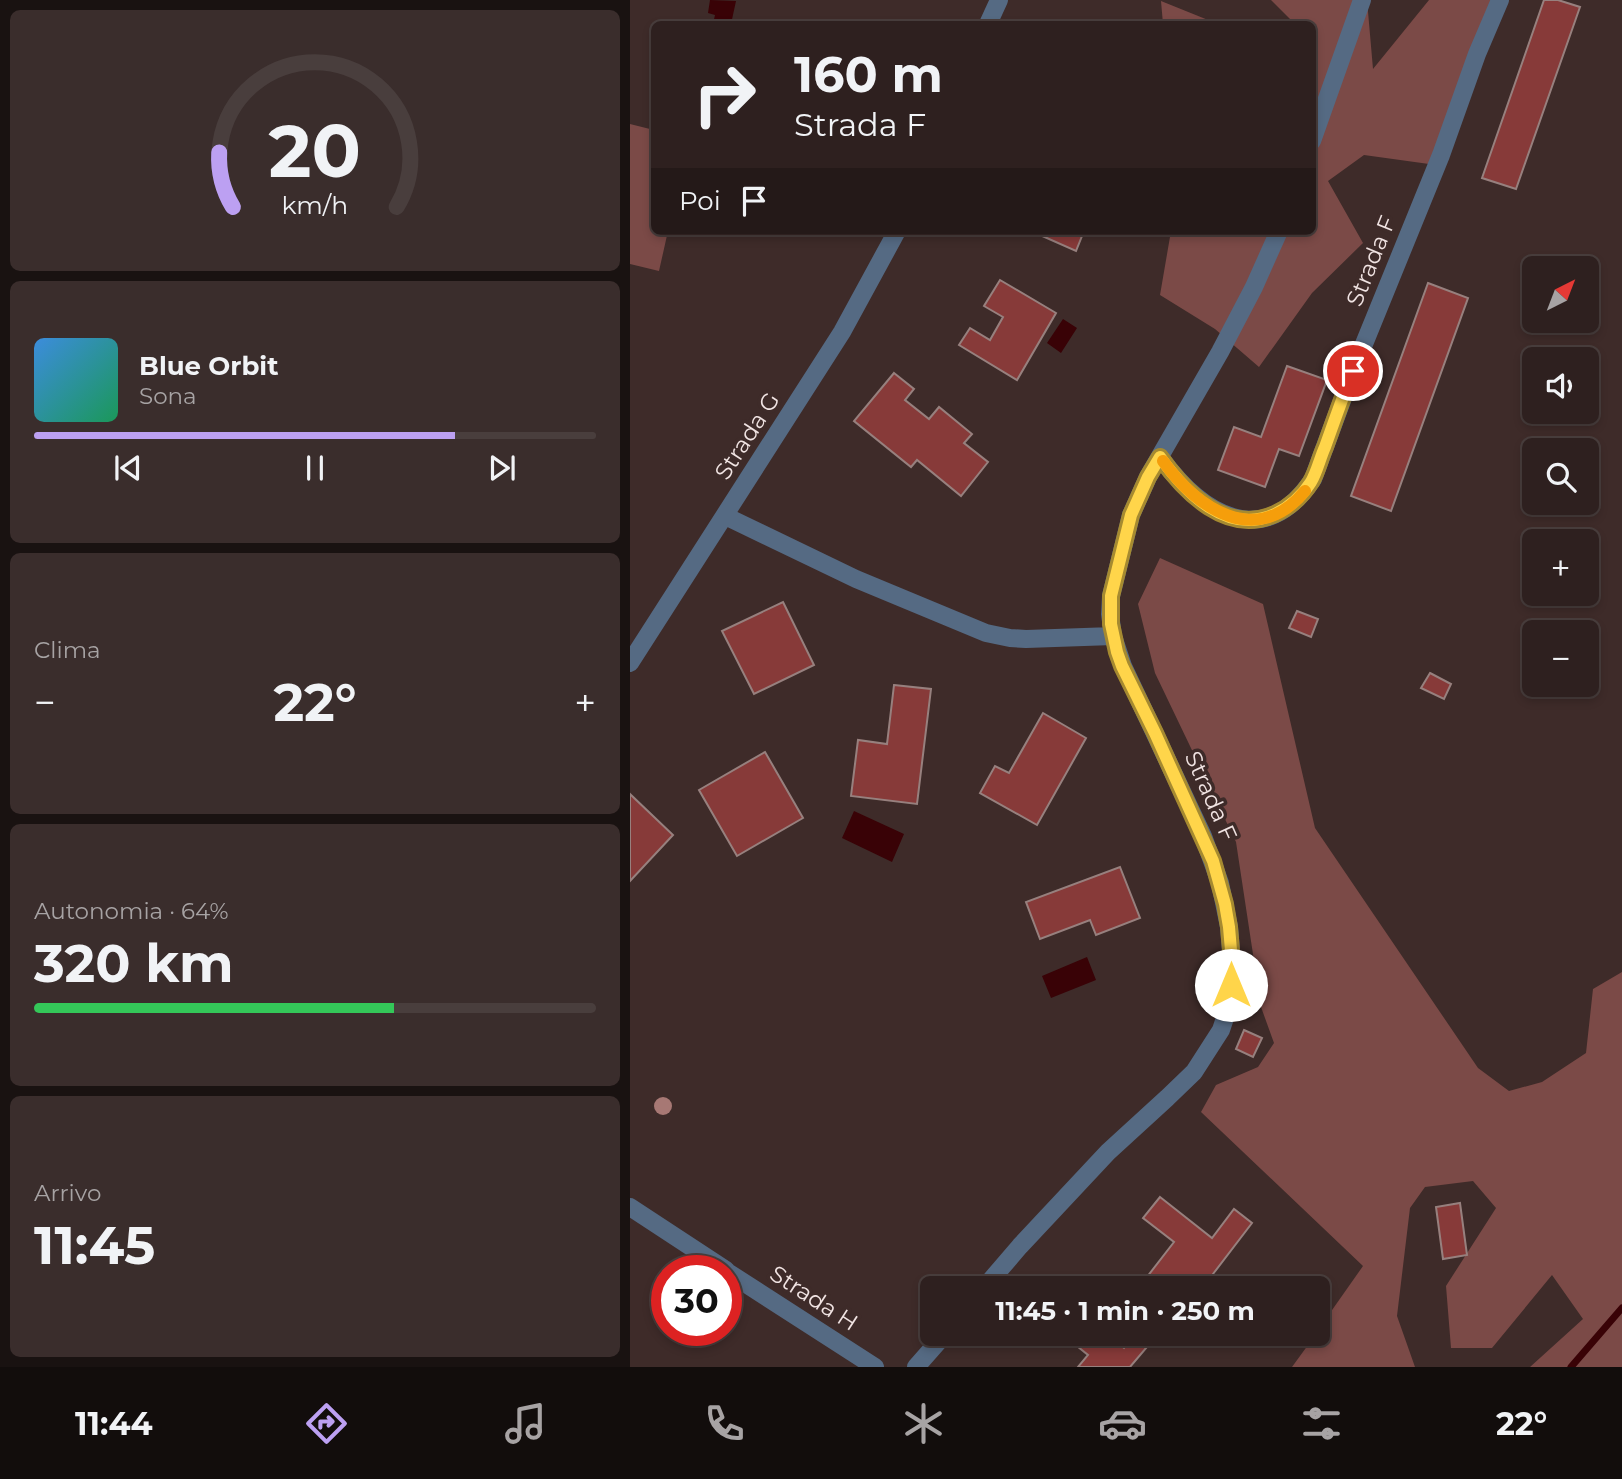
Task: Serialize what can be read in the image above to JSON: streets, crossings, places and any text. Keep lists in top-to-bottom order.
{
  "streets": {
    "street": ["Strada F", "Strada G", "Strada H"]
  },
  "north": "top right",
  "page": {
    "turn": ["160 m", "Strada F"],
    "then": "Poi",
    "map_buttons": ["+", "−"],
    "song": ["Blue Orbit", "Sona"],
    "tile": [
      "Clima",
      ["Autonomia · 64%", "320 km"],
      ["Arrivo", "11:45"]
    ],
    "heat": ["−", "22°", "+"],
    "limit": "30",
    "trip": "11:45 · 1 min · 250 m",
    "tabs": ["11:44", "22°"],
    "gauge": ["20", "km/h"]
  }
}
